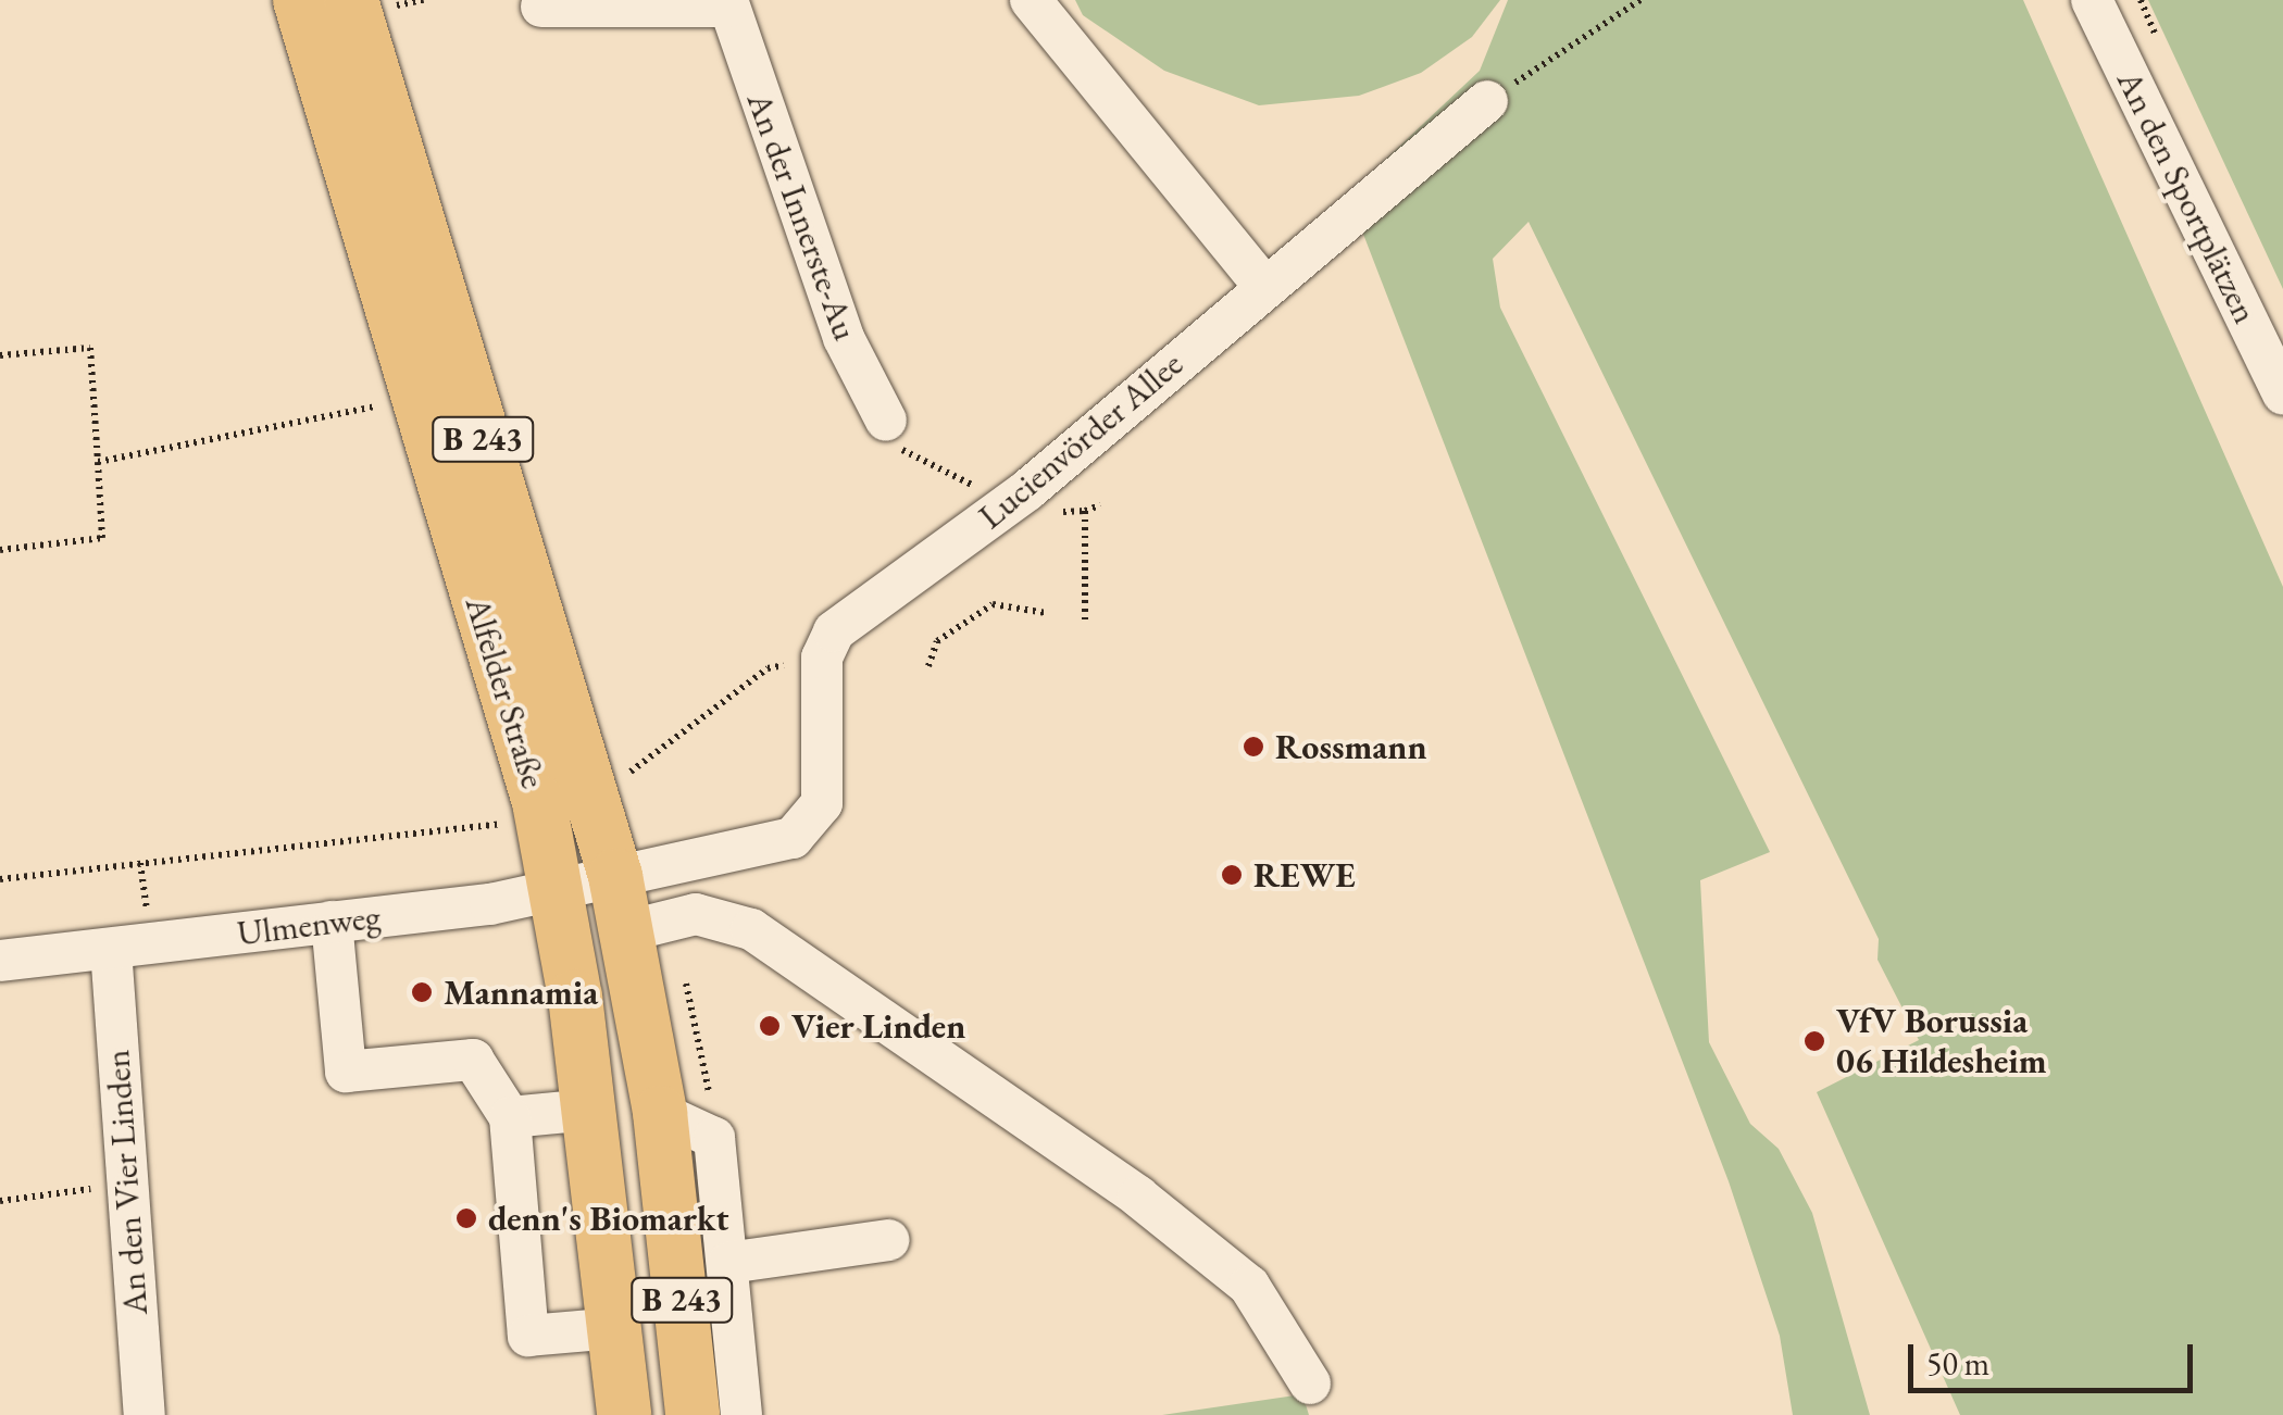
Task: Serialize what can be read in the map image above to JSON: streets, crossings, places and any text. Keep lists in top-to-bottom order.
{
  "streets": {
    "main road": ["B 243", "Alfelder Straße"],
    "street": [
      "An den Sportplätzen",
      "An der Innerste-Au",
      "Lucienvörder Allee",
      "Ulmenweg",
      "An den Vier Linden"
    ]
  },
  "crossings": [
    ["Alfelder Straße", "Ulmenweg"],
    ["Ulmenweg", "An den Vier Linden"]
  ],
  "places": [
    "Rossmann",
    "REWE",
    "Mannamia",
    "Vier Linden",
    "VfV Borussia 06 Hildesheim",
    "denn's Biomarkt"
  ],
  "scale_bar": "50 m"
}
